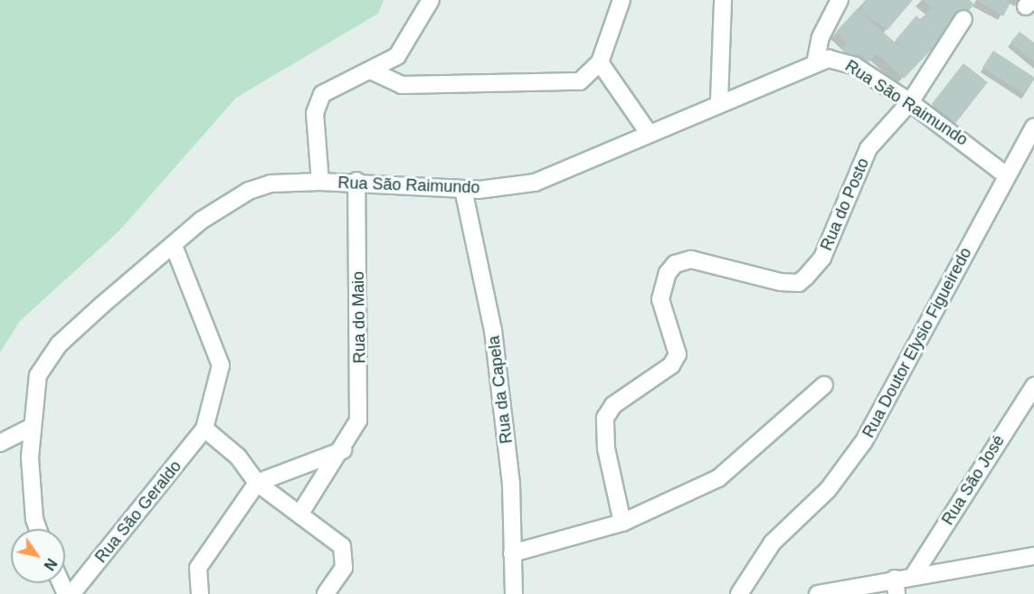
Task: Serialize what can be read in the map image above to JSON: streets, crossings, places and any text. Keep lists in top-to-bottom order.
{
  "streets": {
    "street": [
      "Rua São Raimundo",
      "Rua do Posto",
      "Rua do Maio",
      "Rua Doutor Elysio Figueiredo",
      "Rua da Capela",
      "Rua São José",
      "Rua São Geraldo"
    ]
  },
  "crossings": [
    ["Rua São Raimundo", "Rua do Posto"],
    ["Rua São Raimundo", "Rua do Maio"],
    ["Rua São Raimundo", "Rua Doutor Elysio Figueiredo"],
    ["Rua São Raimundo", "Rua da Capela"]
  ],
  "north": "bottom right"
}
